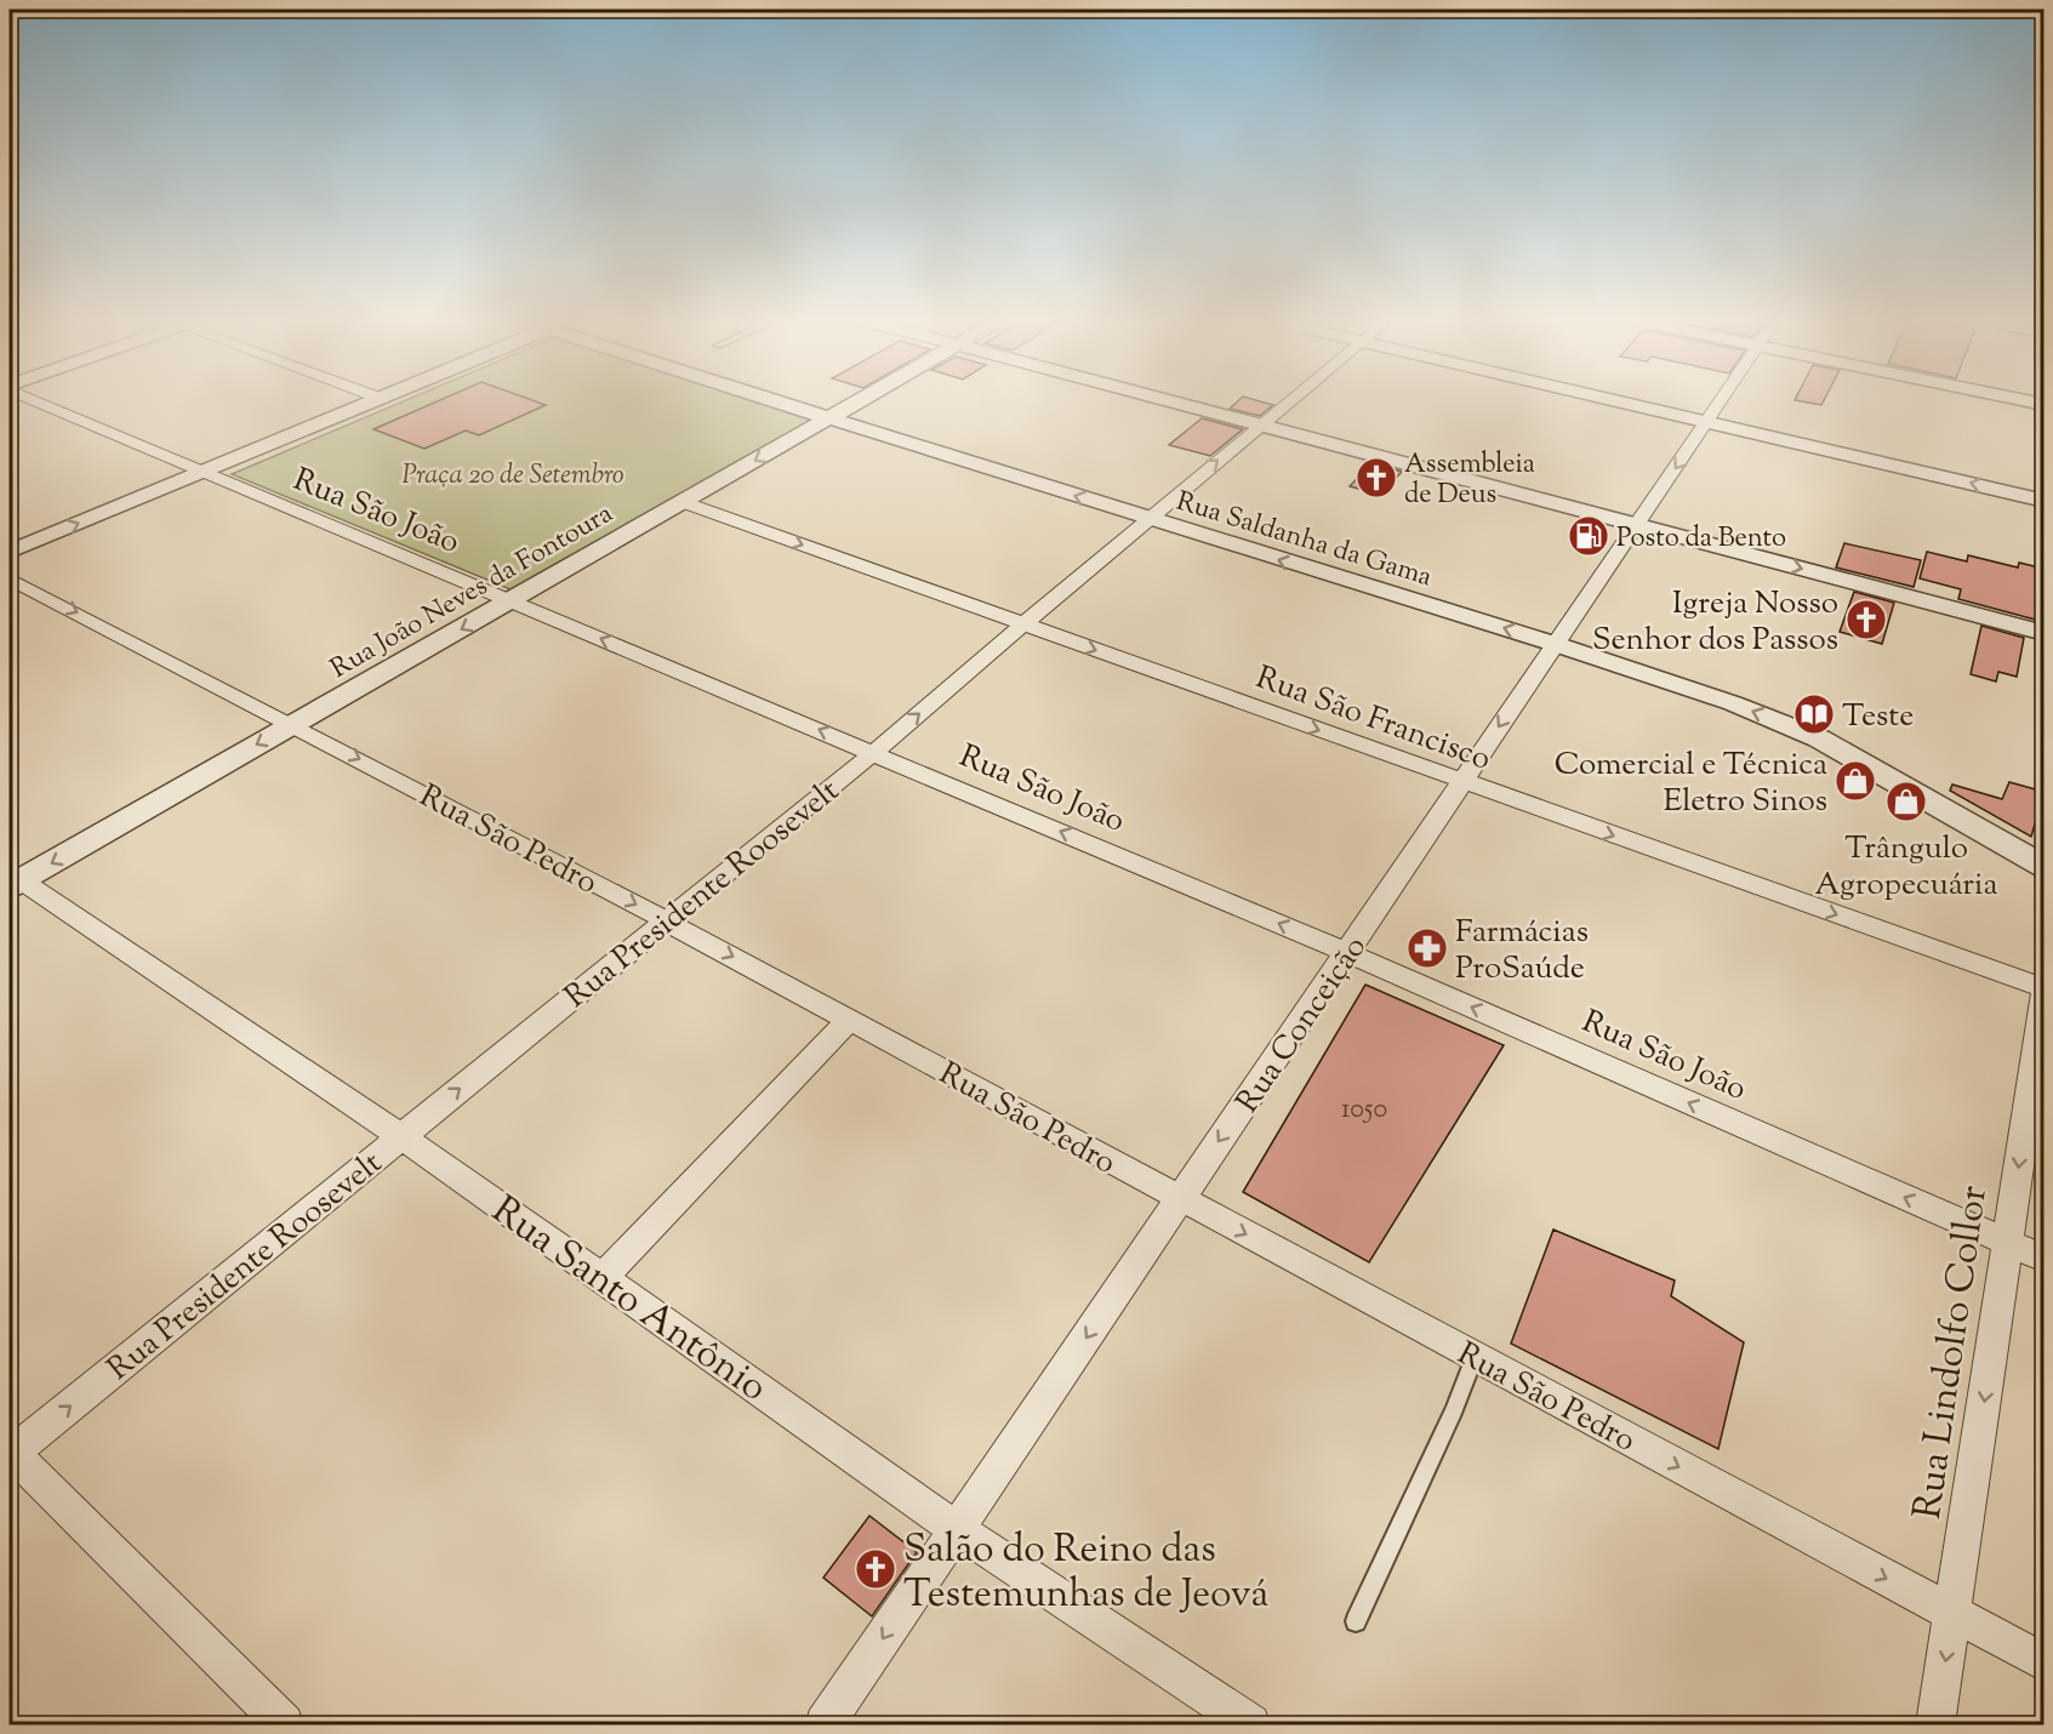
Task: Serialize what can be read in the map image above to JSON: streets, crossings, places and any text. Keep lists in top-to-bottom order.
{
  "streets": {
    "street": [
      "Rua São João",
      "Rua Saldanha da Gama",
      "Rua João Neves da Fontoura",
      "Rua São Francisco",
      "Rua São Pedro",
      "Rua Presidente Roosevelt",
      "Rua Conceição",
      "Rua Santo Antônio",
      "Rua Lindolfo Collor"
    ]
  },
  "crossings": [
    ["Rua São João", "Rua João Neves da Fontoura"],
    ["Rua São João", "Rua Presidente Roosevelt"],
    ["Rua São João", "Rua Conceição"],
    ["Rua São João", "Rua Lindolfo Collor"],
    ["Rua Saldanha da Gama", "Rua João Neves da Fontoura"],
    ["Rua Saldanha da Gama", "Rua Presidente Roosevelt"],
    ["Rua Saldanha da Gama", "Rua Conceição"],
    ["Rua João Neves da Fontoura", "Rua São Francisco"],
    ["Rua João Neves da Fontoura", "Rua São Pedro"],
    ["Rua João Neves da Fontoura", "Rua Santo Antônio"],
    ["Rua São Francisco", "Rua Presidente Roosevelt"],
    ["Rua São Francisco", "Rua Conceição"],
    ["Rua São Francisco", "Rua Lindolfo Collor"],
    ["Rua São Pedro", "Rua Presidente Roosevelt"],
    ["Rua São Pedro", "Rua Conceição"],
    ["Rua São Pedro", "Rua Lindolfo Collor"],
    ["Rua Presidente Roosevelt", "Rua Santo Antônio"],
    ["Rua Conceição", "Rua Santo Antônio"]
  ],
  "one_way": [
    "Rua São João",
    "Rua João Neves da Fontoura",
    "Rua São Francisco",
    "Rua São Pedro",
    "Rua Presidente Roosevelt",
    "Rua Conceição",
    "Rua Lindolfo Collor"
  ],
  "parks": ["Praça 20 de Setembro"],
  "places": {
    "church": ["Assembleia de Deus", "Igreja Nosso Senhor dos Passos", "Salão do Reino das Testemunhas de Jeová"],
    "fuel station": ["Posto da Bento"],
    "library": ["Teste"],
    "shop": ["Comercial e Técnica Eletro Sinos", "Trângulo Agropecuária"],
    "pharmacy": ["Farmácias ProSaúde"]
  },
  "house_numbers": ["1050"]
}
